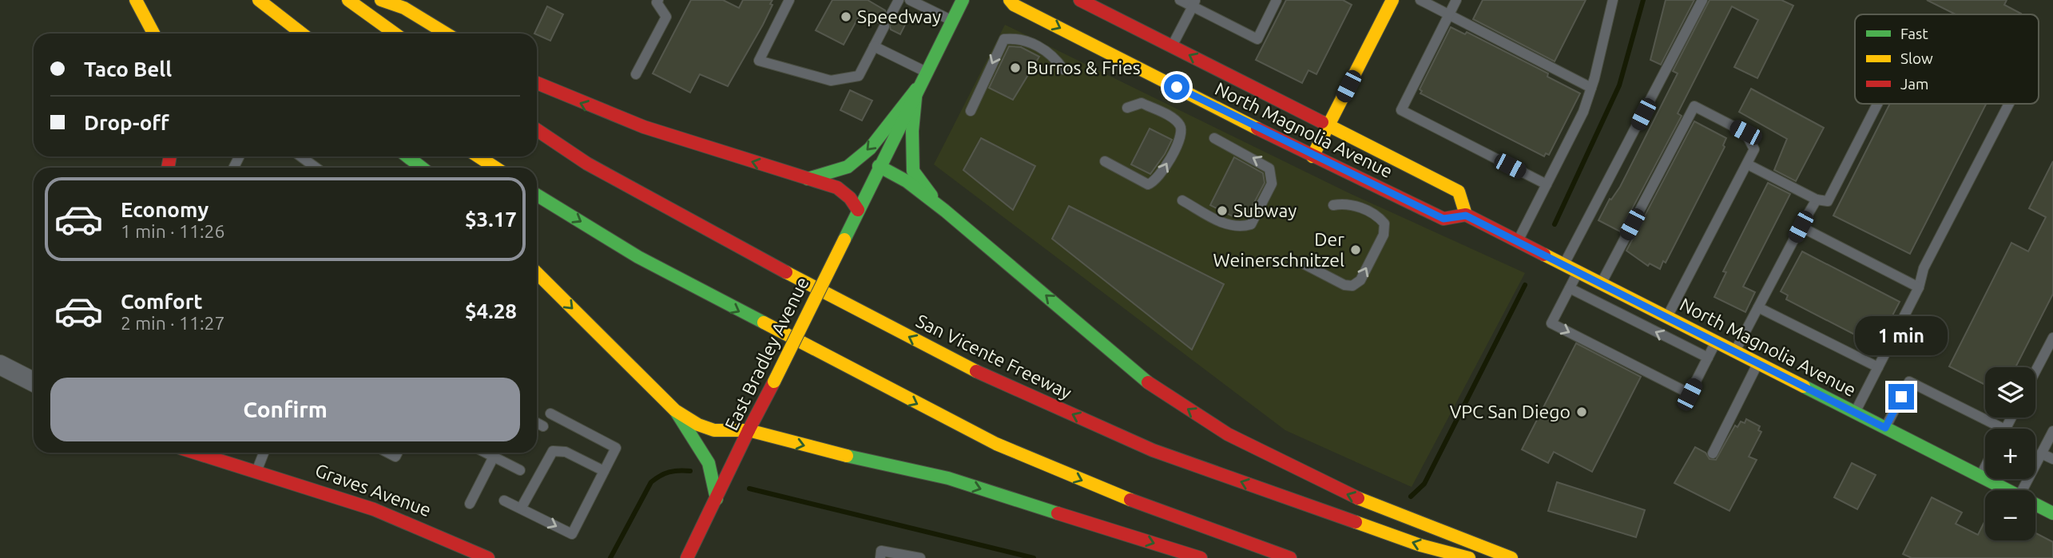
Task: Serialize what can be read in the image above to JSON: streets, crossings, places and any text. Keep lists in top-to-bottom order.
{
  "streets": {
    "main road": [
      "North Magnolia Avenue",
      "East Bradley Avenue",
      "San Vicente Freeway",
      "Graves Avenue"
    ]
  },
  "places": [
    "Speedway",
    "Burros & Fries",
    "Subway",
    "Der Weinerschnitzel",
    "VPC San Diego"
  ],
  "legend": ["Fast", "Slow", "Jam"],
  "page": {
    "banner": ["Taco Bell", "Drop-off"],
    "list": [
      {
        "name": "Economy",
        "note": "1 min · 11:26",
        "value": "$3.17"
      },
      {
        "name": "Comfort",
        "note": "2 min · 11:27",
        "value": "$4.28"
      }
    ],
    "bubble": "1 min",
    "buttons": "Confirm",
    "map_buttons": ["+", "−"]
  }
}
